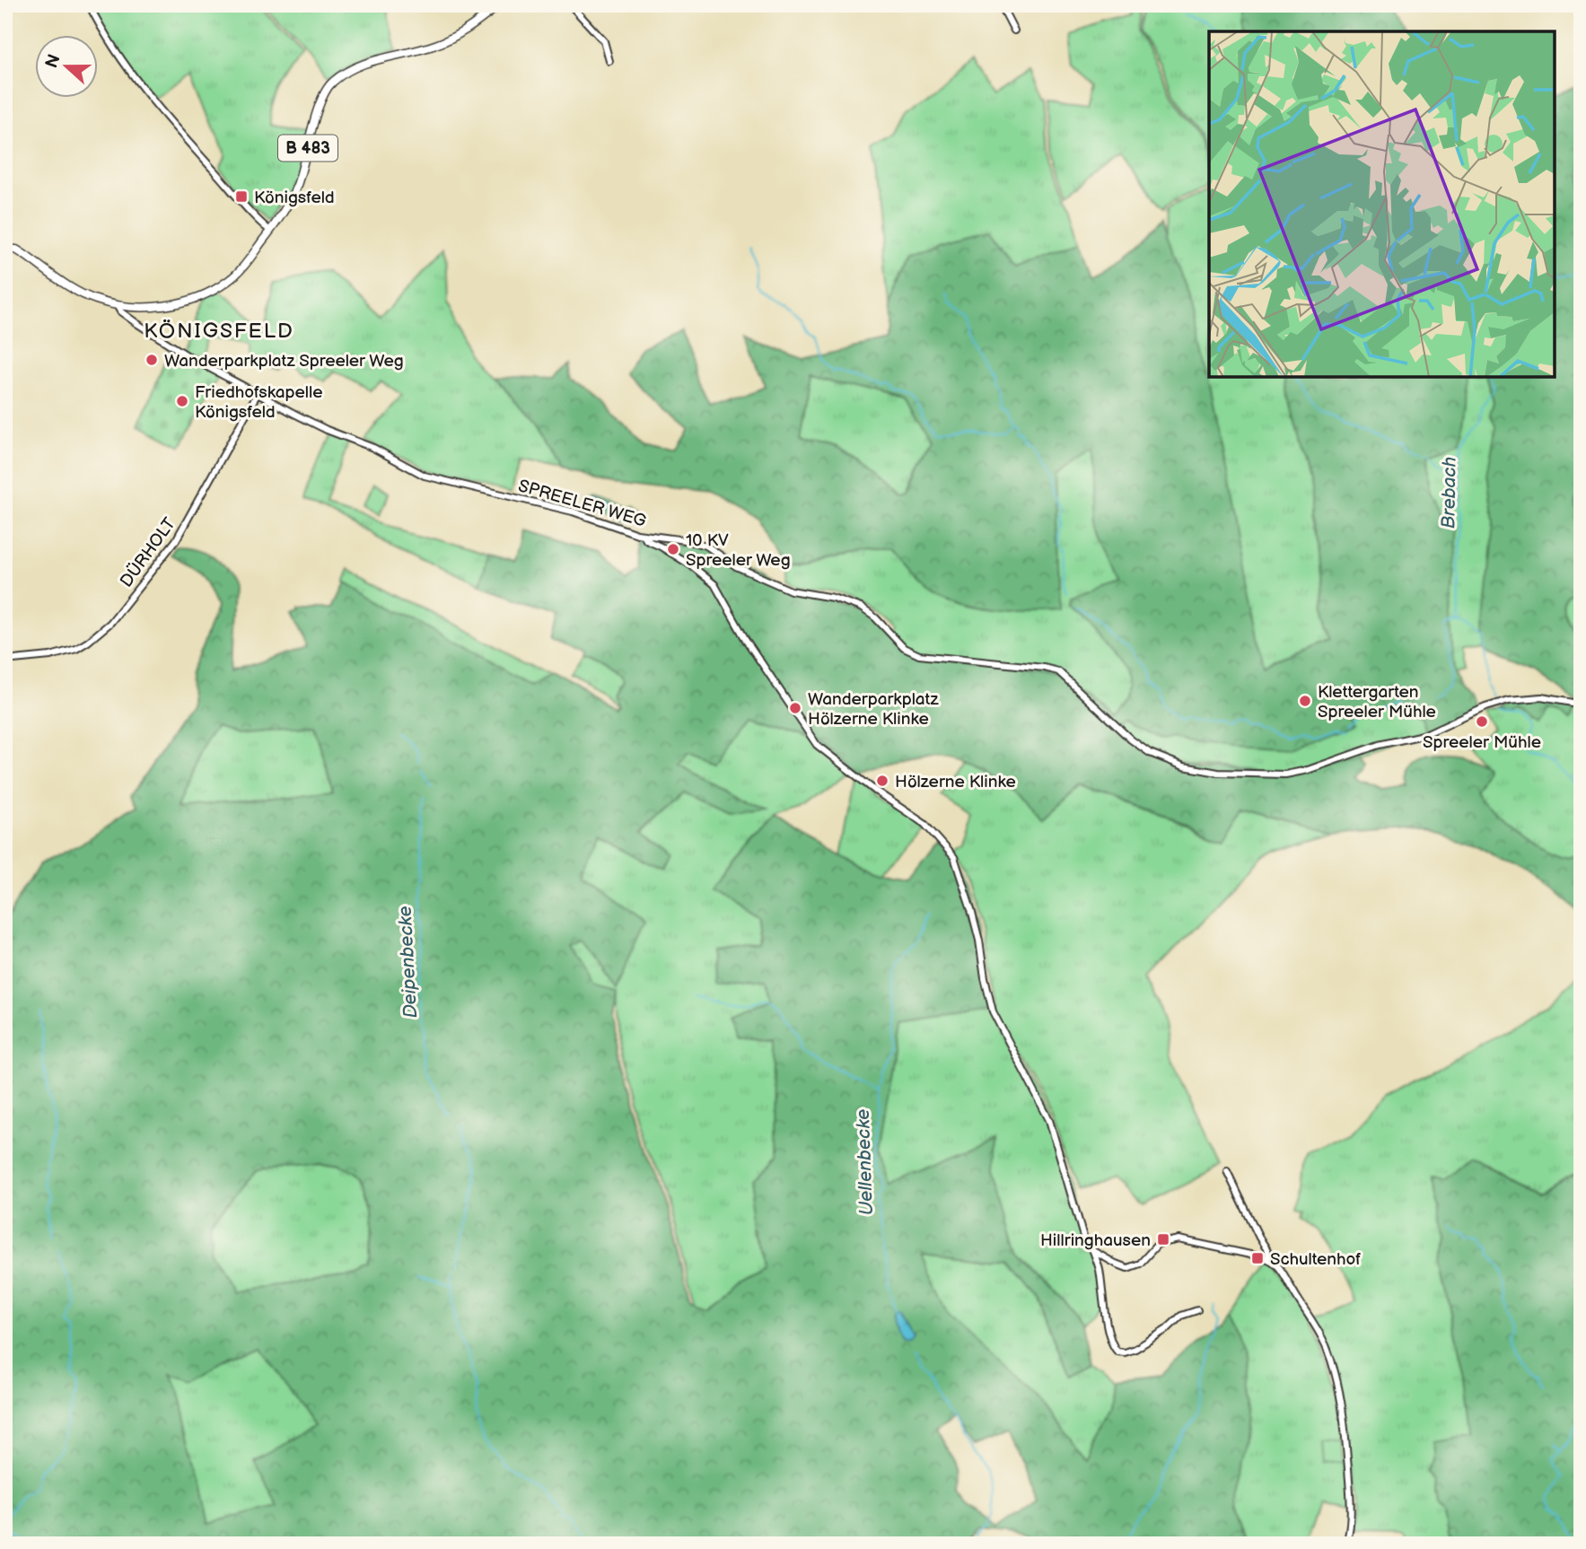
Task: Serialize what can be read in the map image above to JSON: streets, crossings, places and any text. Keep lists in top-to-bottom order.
{
  "streets": {
    "main road": ["B 483"],
    "street": ["SPREELER WEG", "DÜRHOLT"]
  },
  "crossings": [
    ["B 483", "SPREELER WEG"],
    ["SPREELER WEG", "DÜRHOLT"]
  ],
  "districts": ["KÖNIGSFELD"],
  "water": ["Brebach", "Deipenbecke", "Uellenbecke"],
  "places": {
    "transit": ["Königsfeld", "Hillringhausen", "Schultenhof"],
    "other": [
      "Wanderparkplatz Spreeler Weg",
      "Friedhofskapelle Königsfeld",
      "10 KV Spreeler Weg",
      "Klettergarten Spreeler Mühle",
      "Wanderparkplatz Hölzerne Klinke",
      "Spreeler Mühle",
      "Hölzerne Klinke"
    ]
  },
  "north": "left"
}
